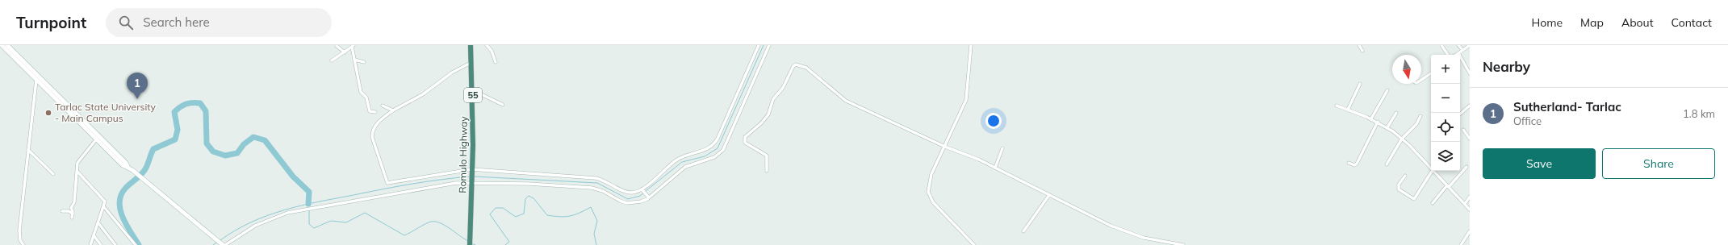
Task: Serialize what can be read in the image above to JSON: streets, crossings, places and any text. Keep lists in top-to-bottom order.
{
  "streets": {
    "highway": ["55", "Romulo Highway"]
  },
  "places": ["Tarlac State University - Main Campus"],
  "north": "bottom",
  "page": {
    "header": "Turnpoint",
    "search": "Search here",
    "nav": [
      "Home",
      "Map",
      "About",
      "Contact"
    ],
    "heading": "Nearby",
    "map_buttons": ["+", "−"],
    "pins": "1",
    "list": [
      {
        "mark": "1",
        "name": "Sutherland- Tarlac",
        "note": "Office",
        "value": "1.8 km"
      }
    ],
    "buttons": ["Save", "Share"]
  }
}
